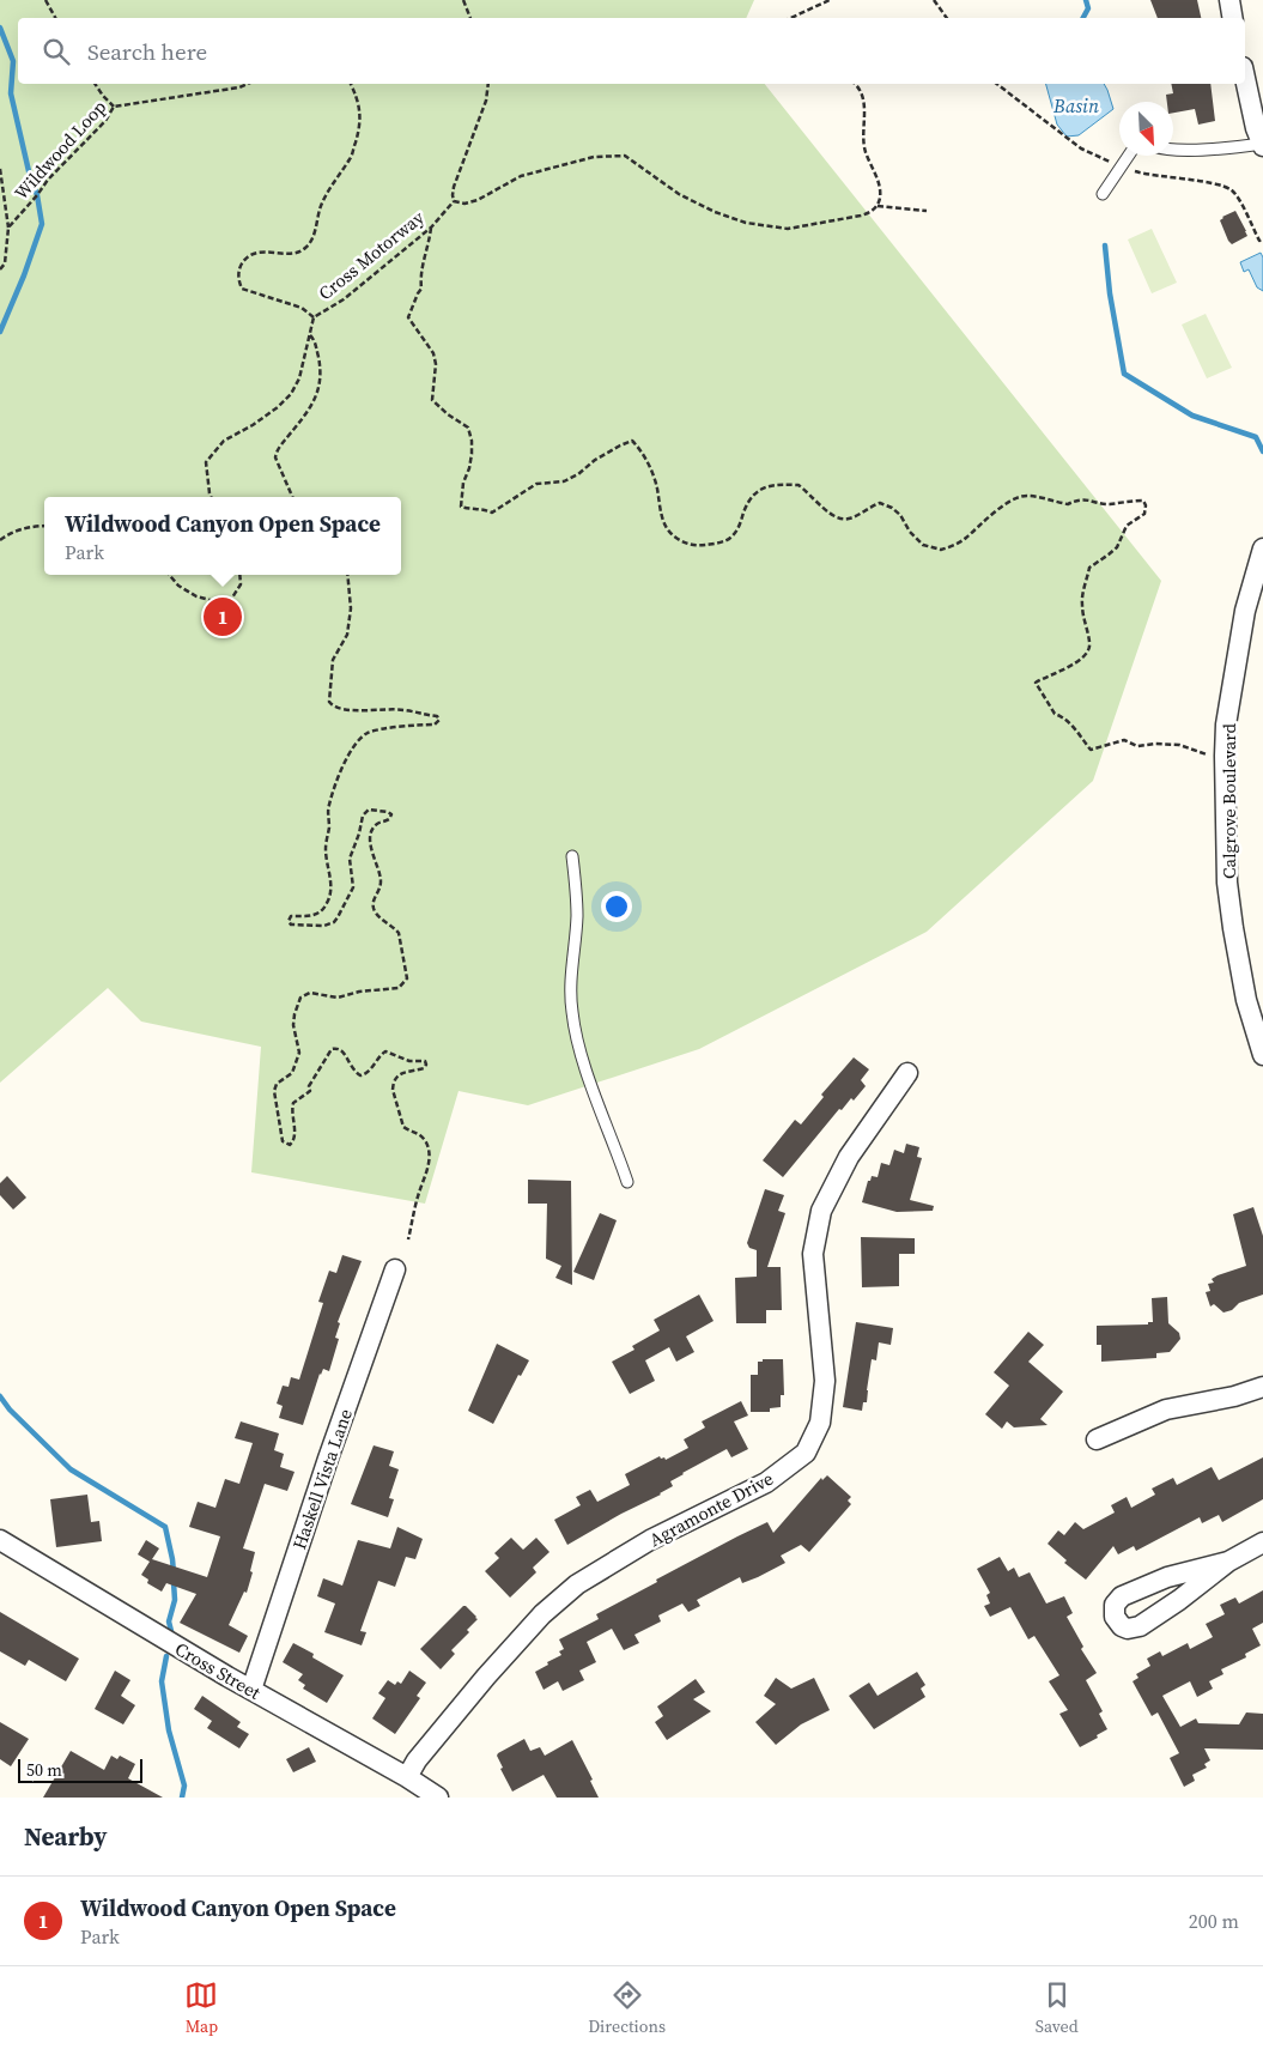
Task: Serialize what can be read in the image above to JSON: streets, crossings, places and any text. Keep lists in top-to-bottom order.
{
  "streets": {
    "street": [
      "Calgrove Boulevard",
      "Haskell Vista Lane",
      "Agramonte Drive",
      "Cross Street"
    ],
    "path": ["Wildwood Loop", "Cross Motorway"]
  },
  "crossings": [
    ["Haskell Vista Lane", "Cross Street"],
    ["Agramonte Drive", "Cross Street"]
  ],
  "water": ["Basin"],
  "scale_bar": "50 m",
  "north": "bottom right",
  "page": {
    "search": "Search here",
    "popup": ["Wildwood Canyon Open Space", "Park"],
    "pins": "1",
    "scale": "50 m",
    "heading": "Nearby",
    "list": [
      {
        "mark": "1",
        "name": "Wildwood Canyon Open Space",
        "note": "Park",
        "value": "200 m"
      }
    ],
    "nav": ["Map", "Directions", "Saved"]
  }
}
